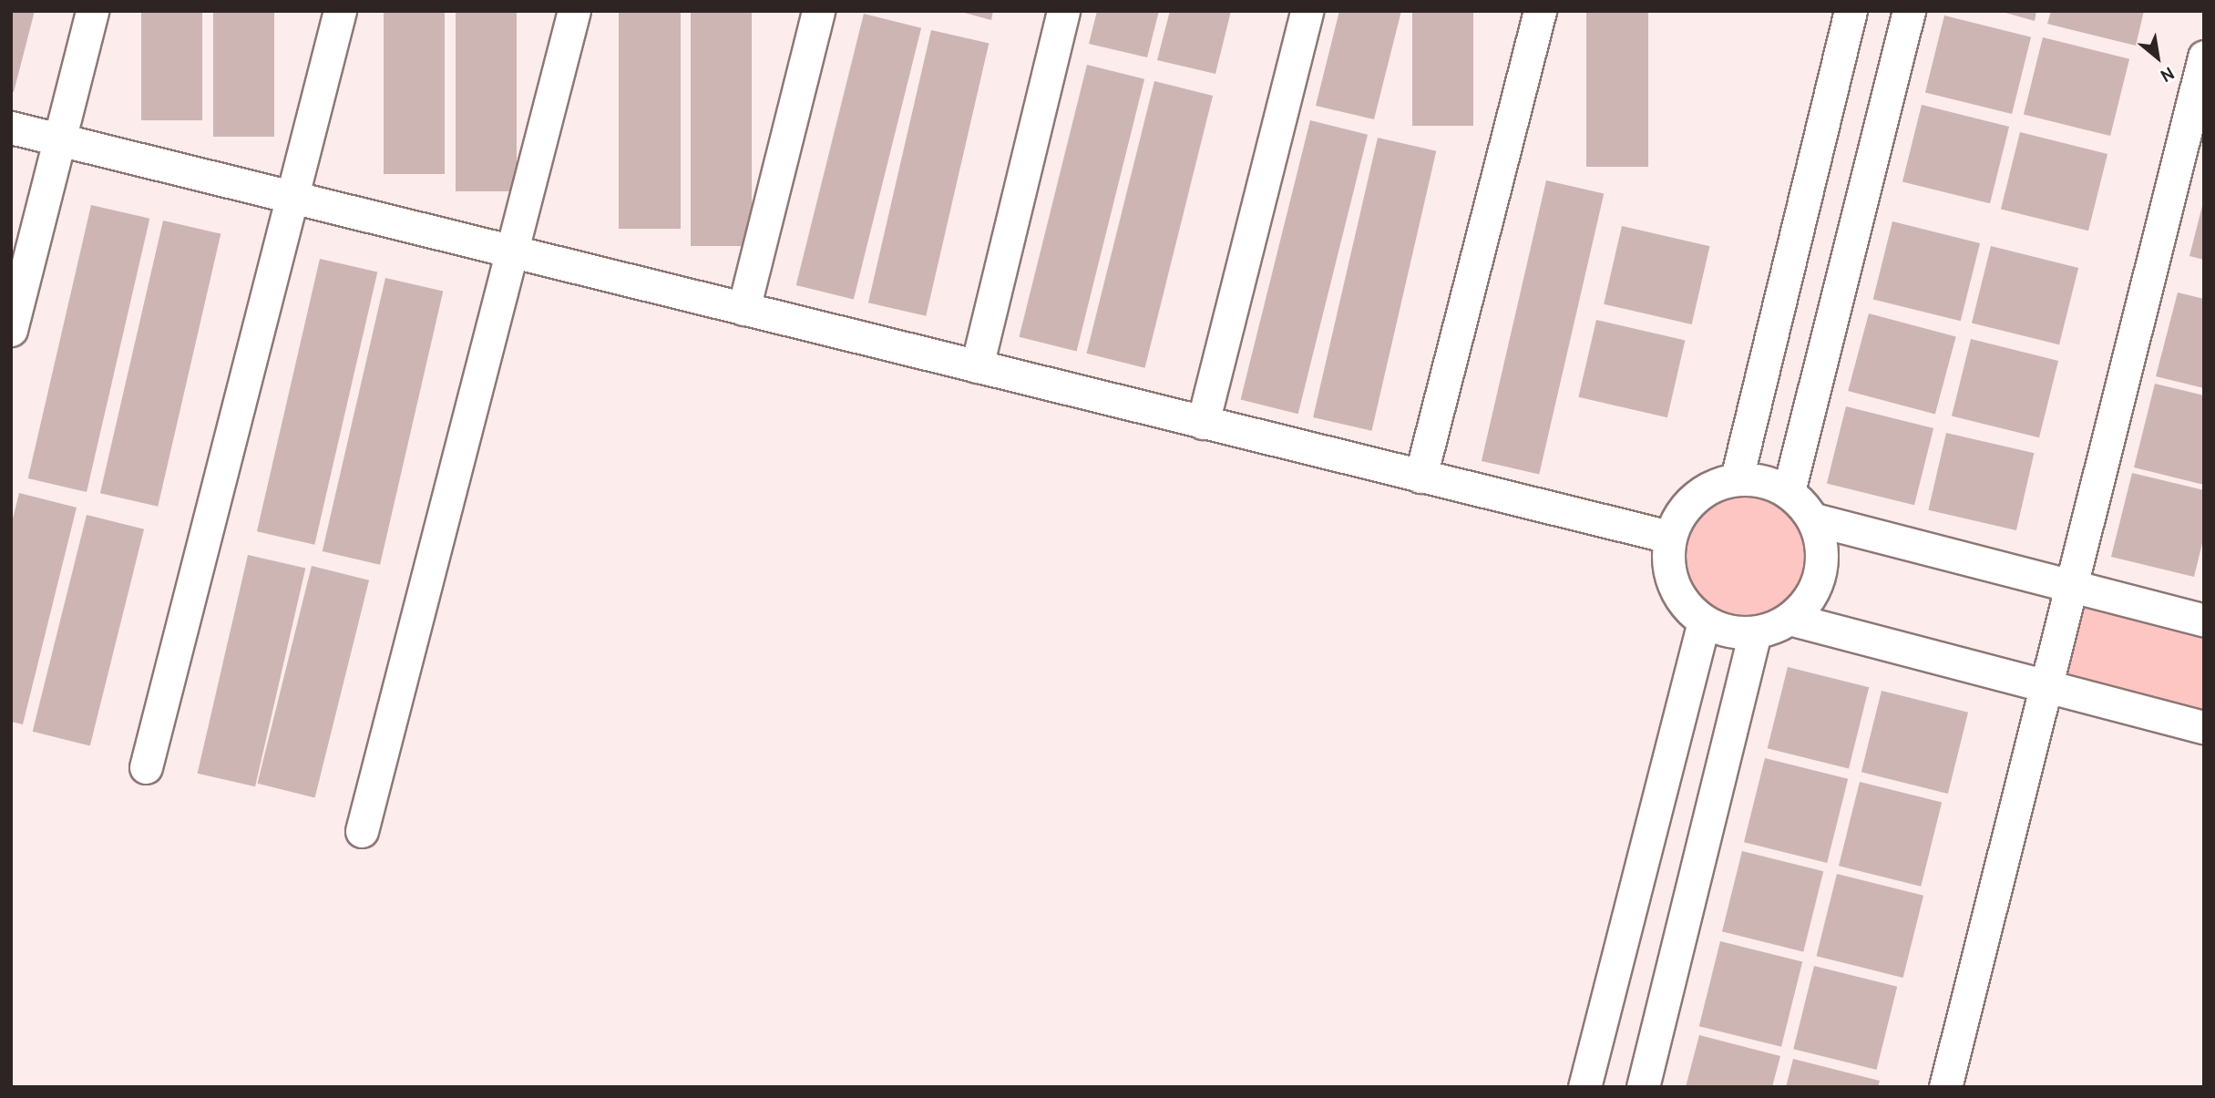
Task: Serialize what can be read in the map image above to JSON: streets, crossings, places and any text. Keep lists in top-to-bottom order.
{
  "north": "bottom right"
}
